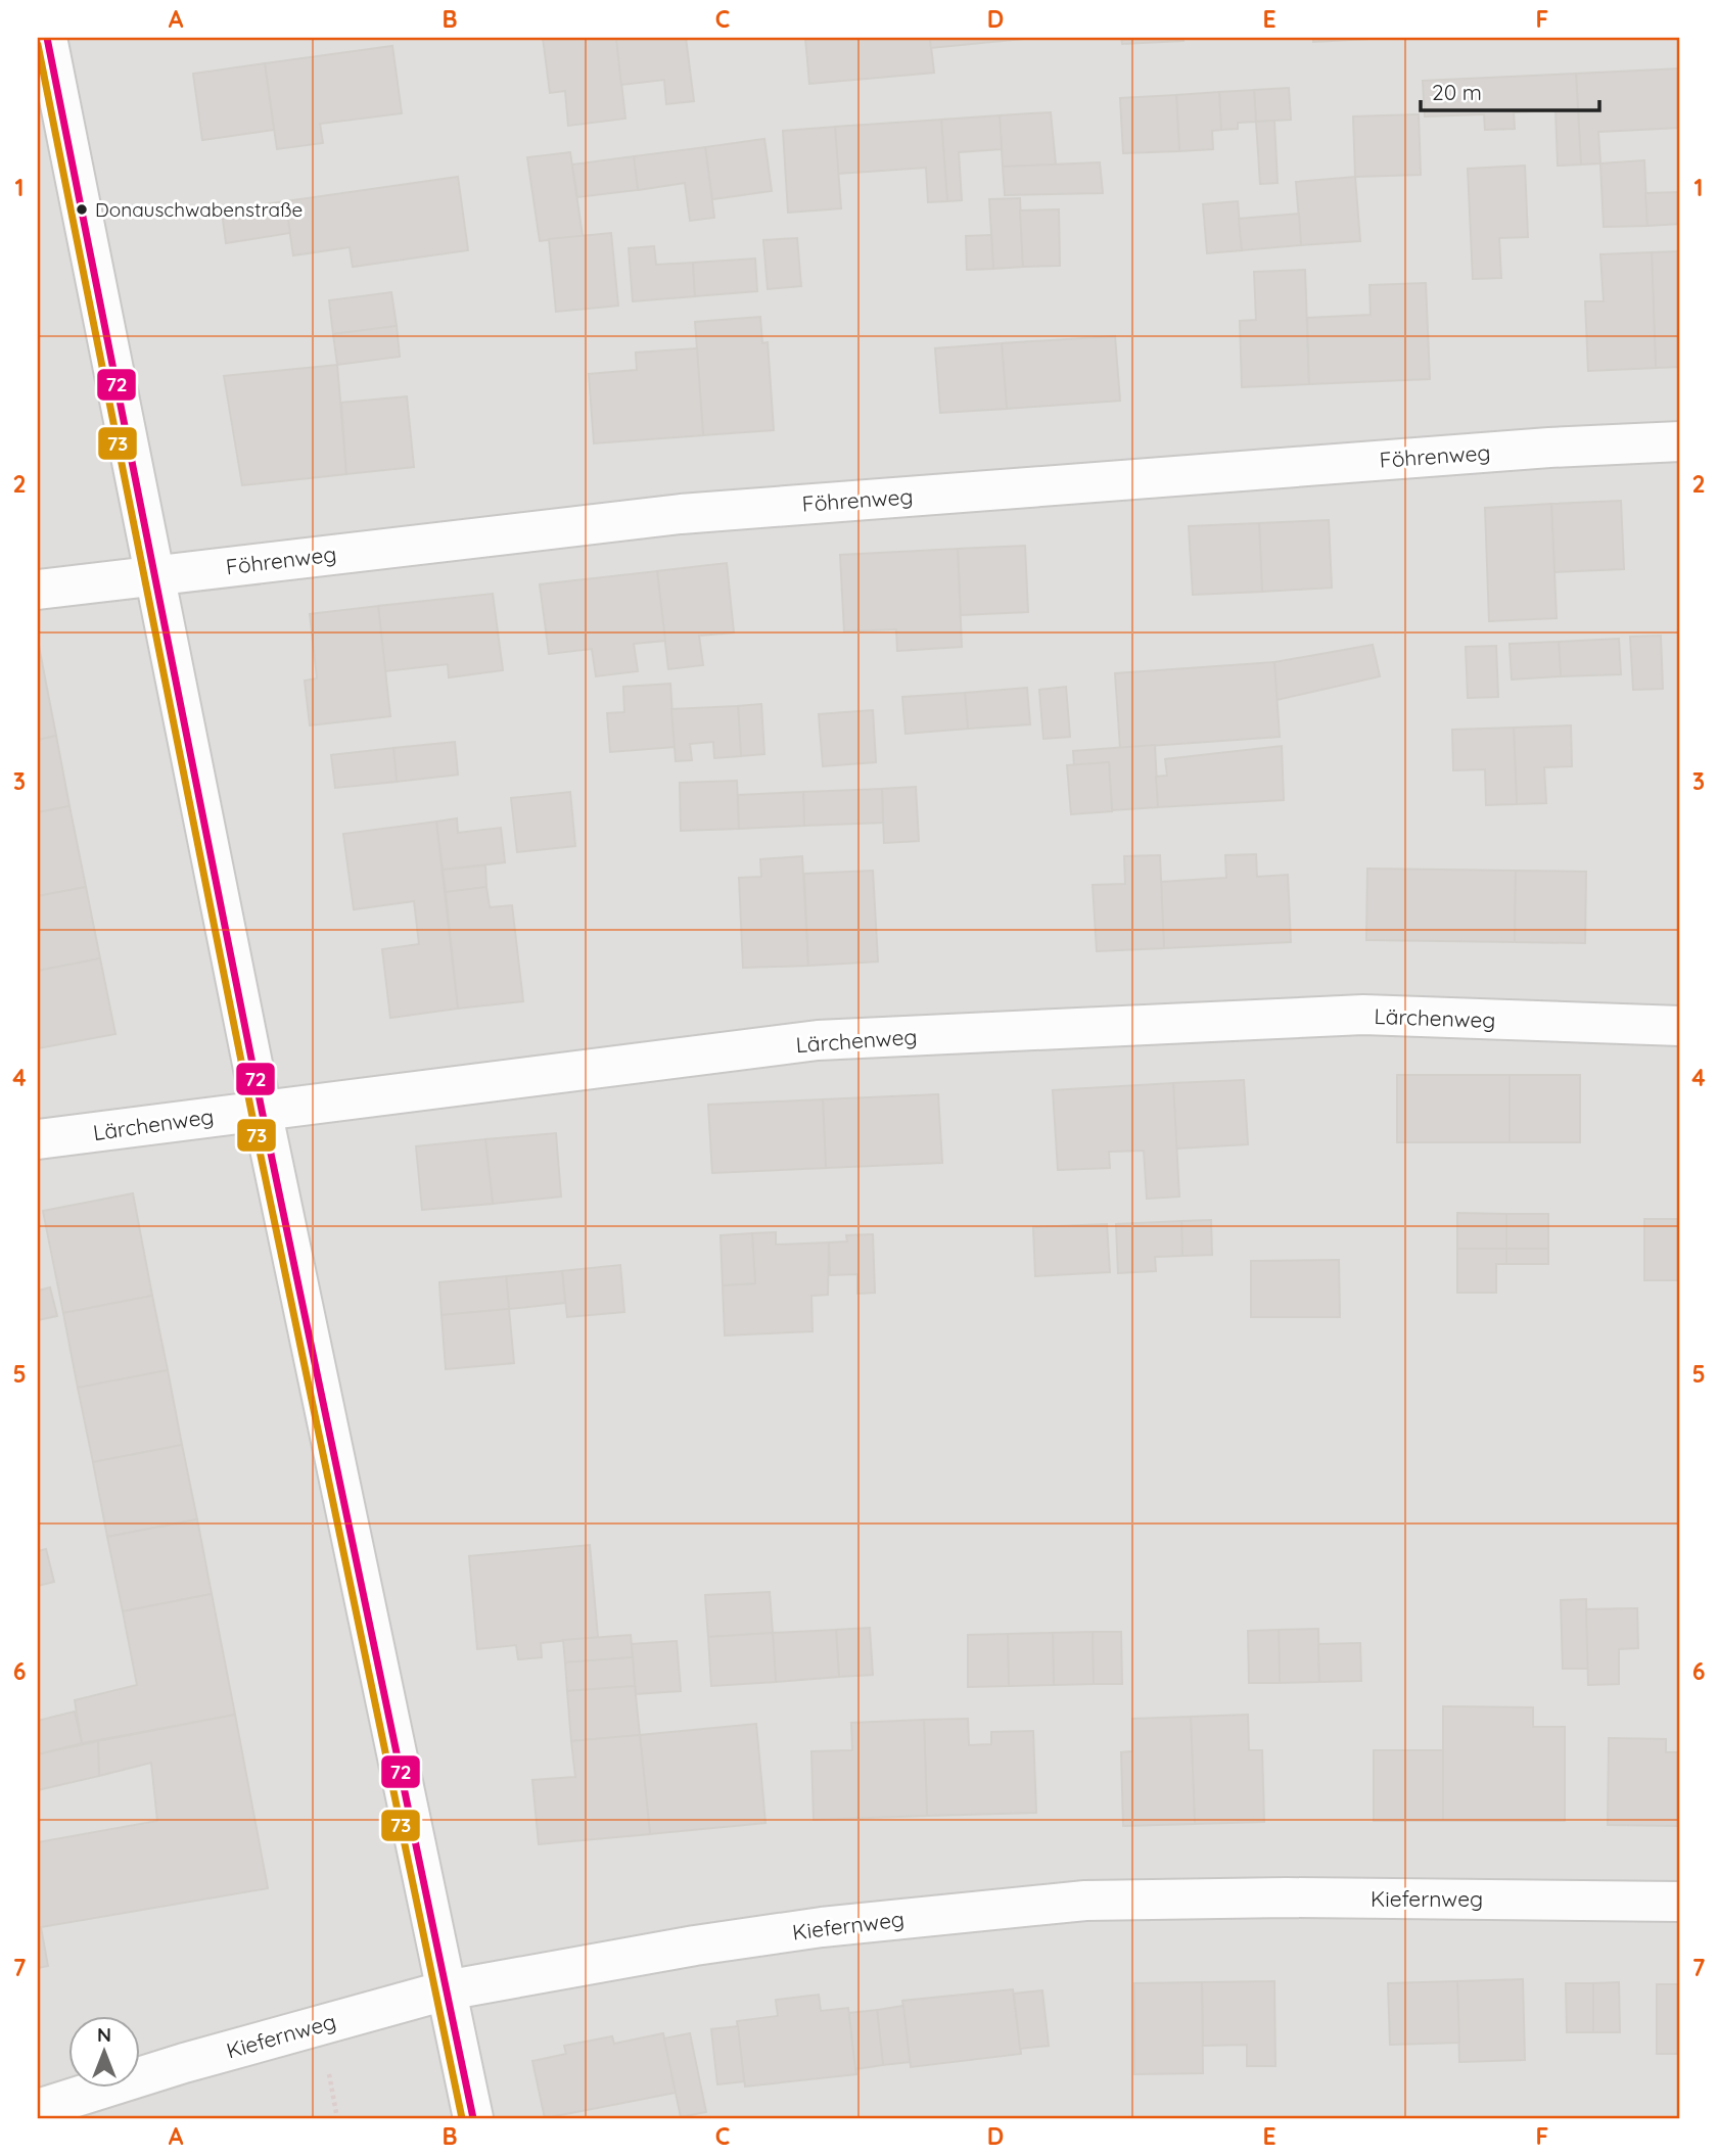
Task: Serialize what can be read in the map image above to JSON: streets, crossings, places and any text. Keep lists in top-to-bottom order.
{
  "streets": {
    "street": ["Föhrenweg", "Lärchenweg", "Kiefernweg"]
  },
  "places": ["Donauschwabenstraße"],
  "lines": ["transit line 72", "transit line 73"],
  "scale_bar": "20 m",
  "north": "top",
  "grid": {
    "columns": [
      "A",
      "B",
      "C",
      "D",
      "E",
      "F"
    ],
    "rows": [
      "1",
      "2",
      "3",
      "4",
      "5",
      "6",
      "7"
    ]
  }
}
